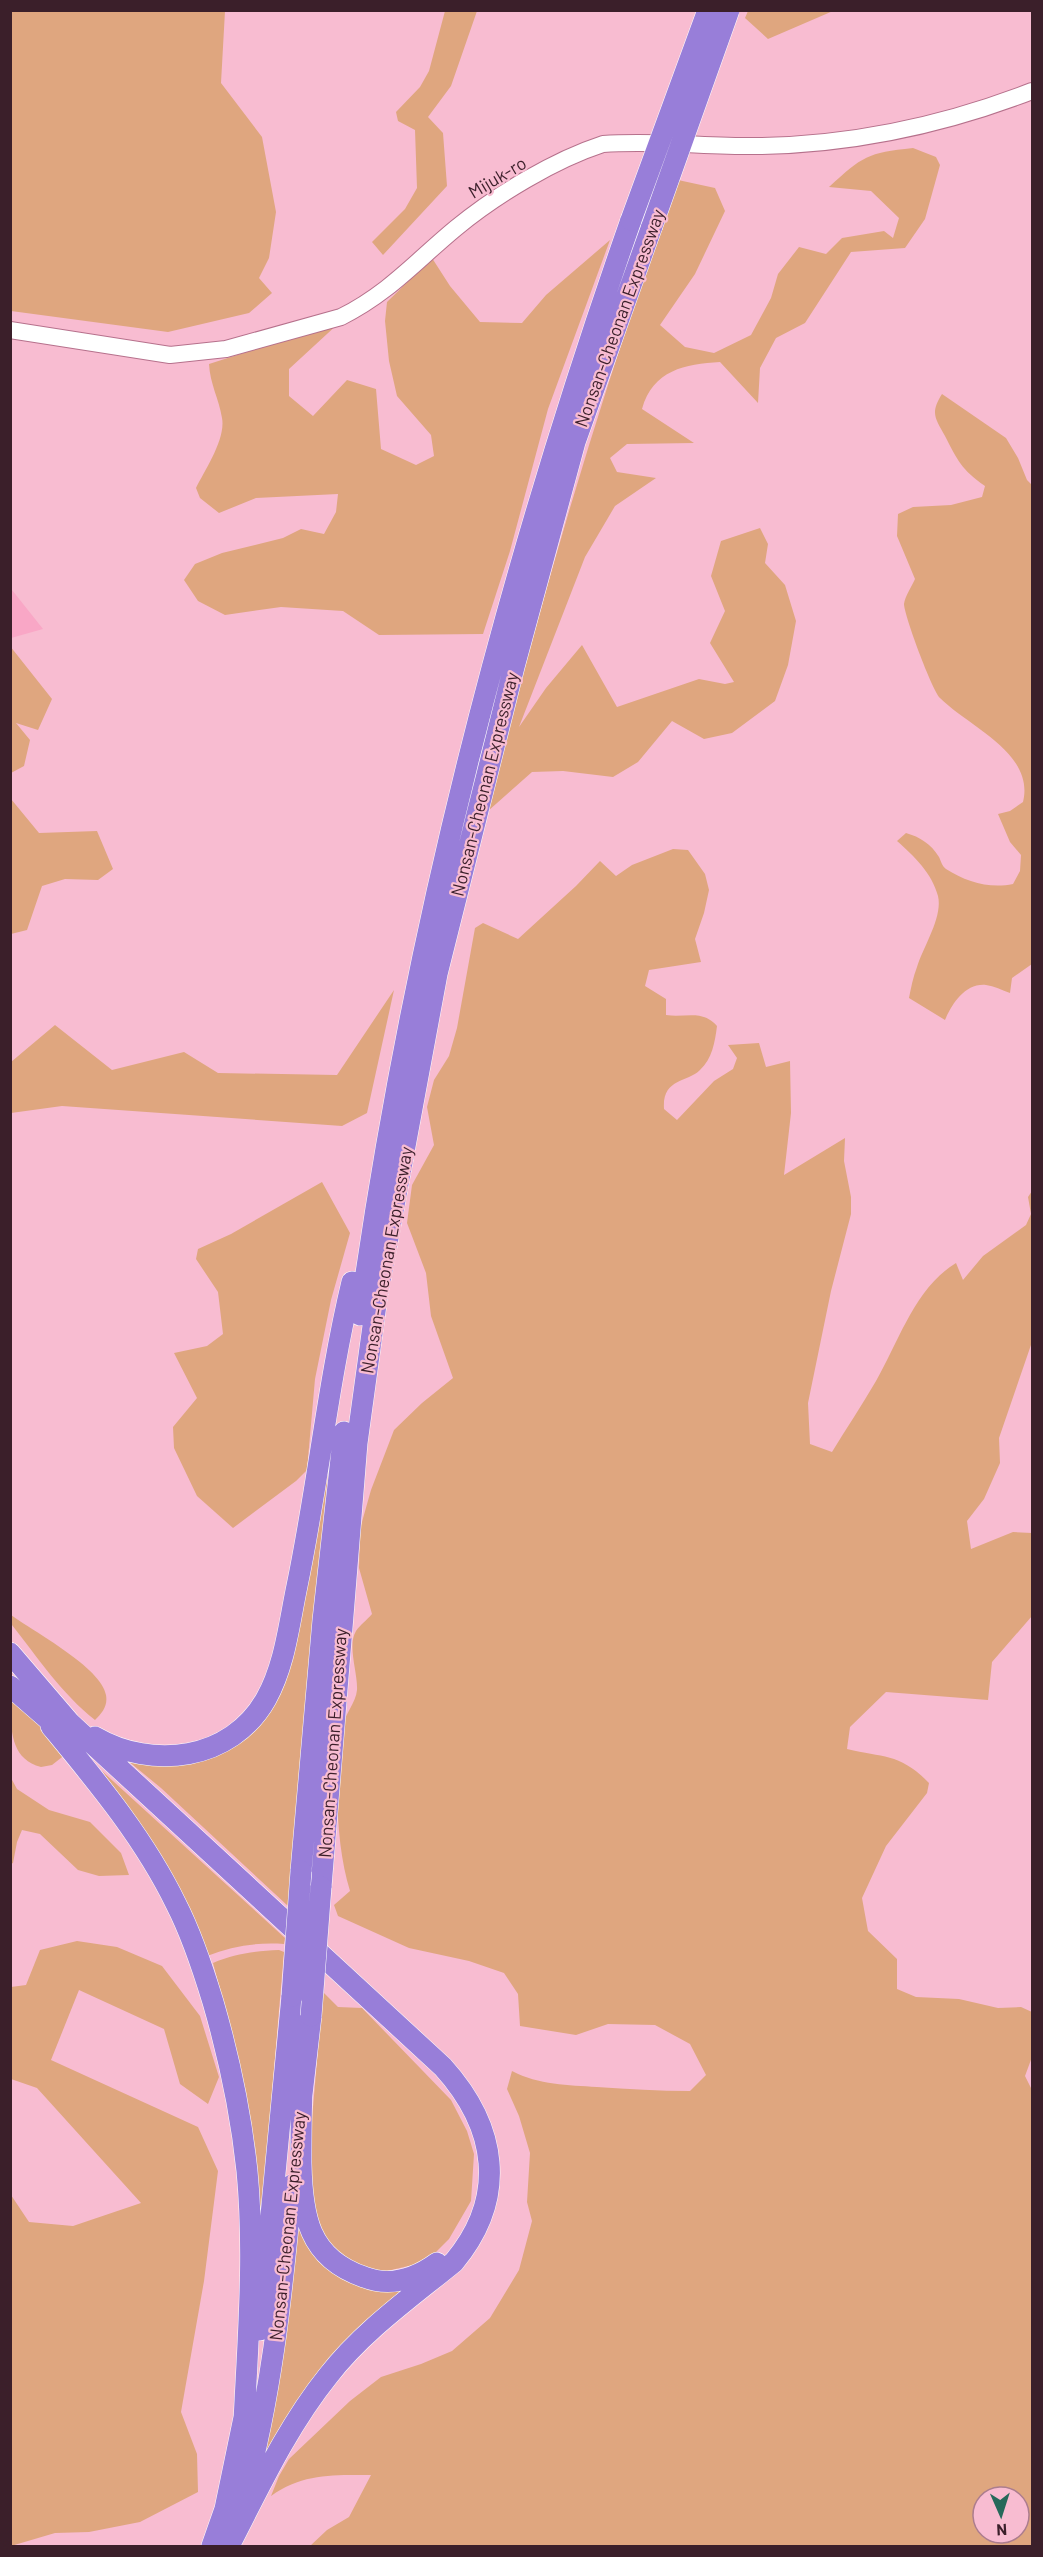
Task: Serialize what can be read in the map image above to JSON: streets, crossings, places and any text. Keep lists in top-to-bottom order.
{
  "streets": {
    "highway": ["Nonsan-Cheonan Expressway"],
    "street": ["Mijuk-ro"]
  },
  "north": "bottom"
}
